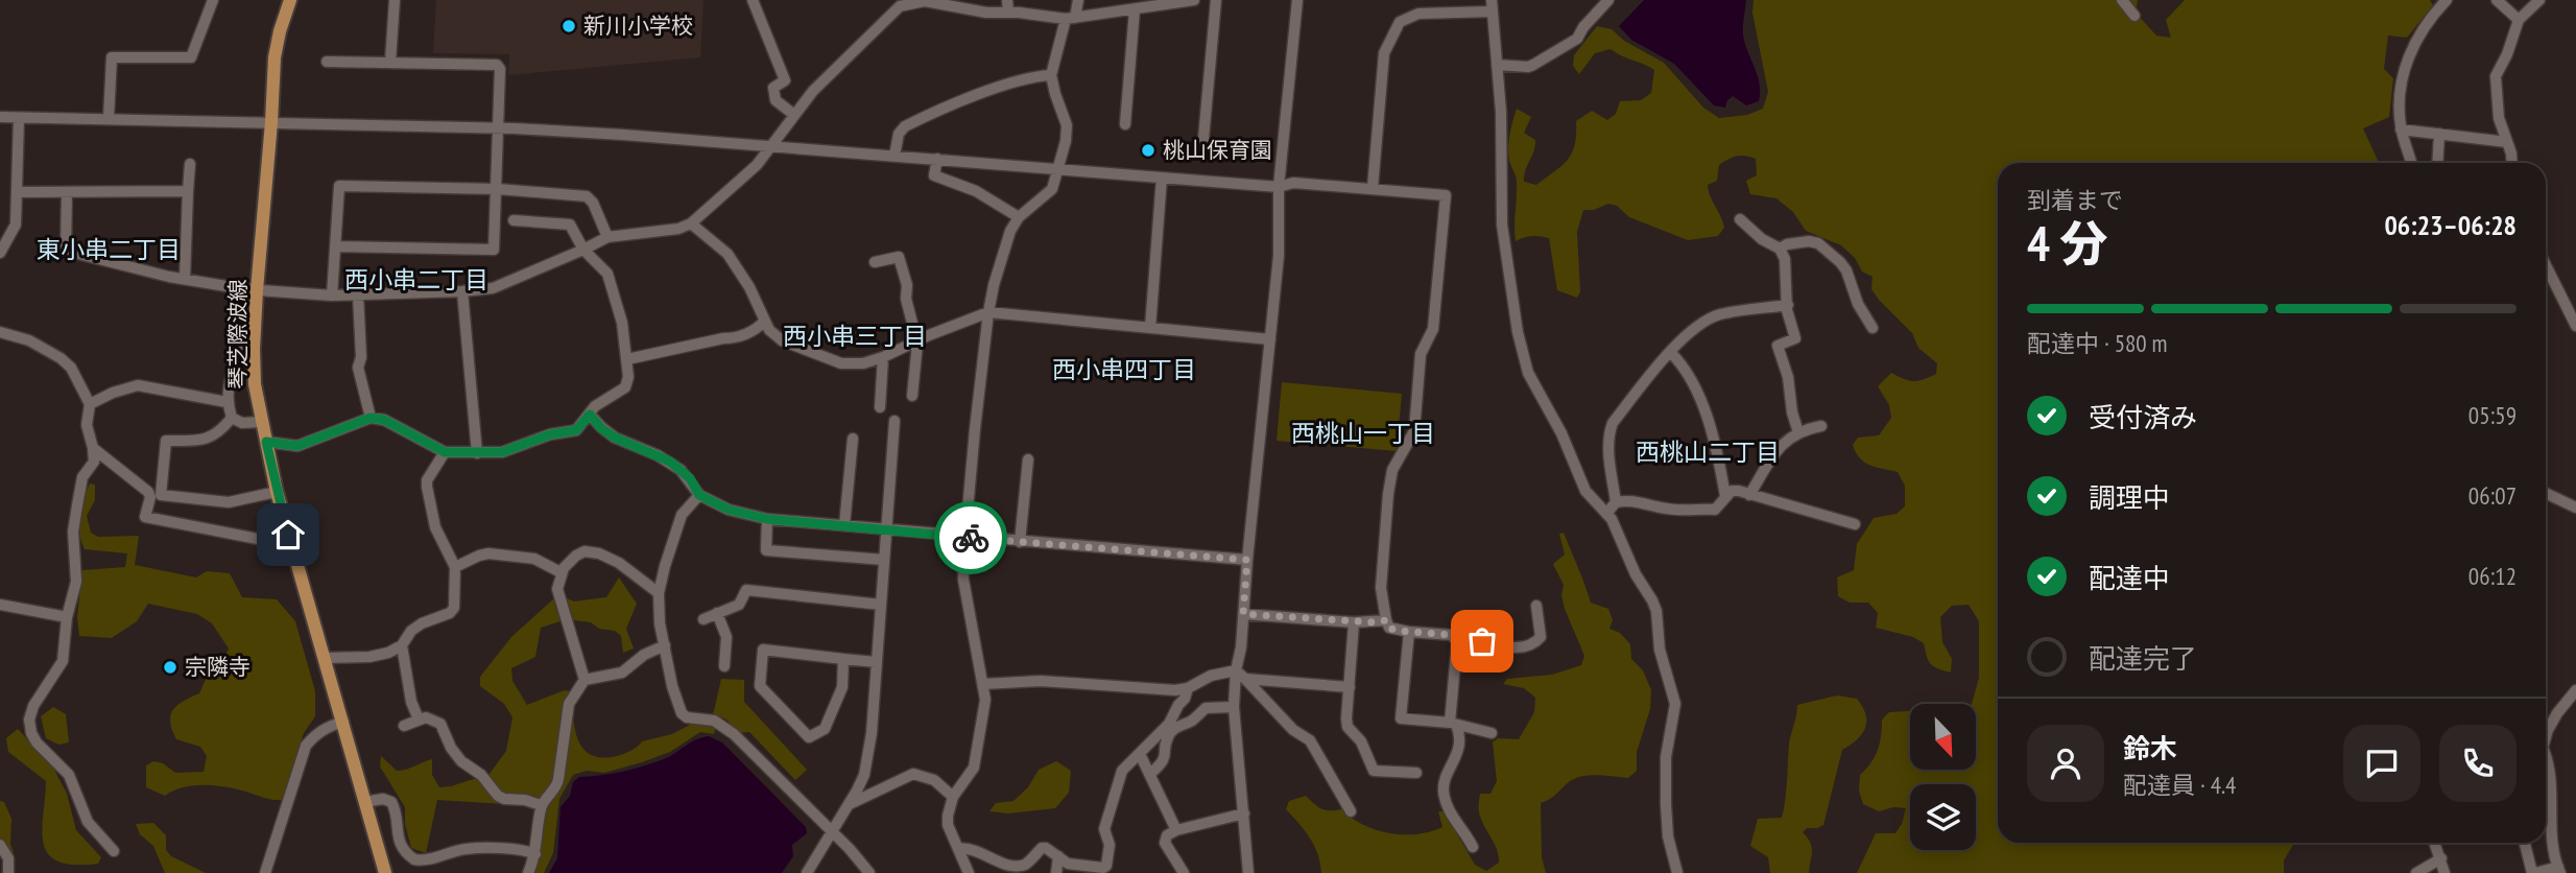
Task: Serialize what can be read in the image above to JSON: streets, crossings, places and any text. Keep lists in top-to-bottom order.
{
  "streets": {
    "main road": ["琴芝際波線"]
  },
  "districts": [
    "東小串二丁目",
    "西小串二丁目",
    "西小串三丁目",
    "西小串四丁目",
    "西桃山一丁目",
    "西桃山二丁目"
  ],
  "places": ["新川小学校", "桃山保育園", "宗隣寺"],
  "north": "bottom right",
  "page": {
    "heading": ["4 分", "到着まで", "06:23–06:28"],
    "panel": ["鈴木", "配達員 · 4.4"],
    "bar": "配達中 · 580 m",
    "list": [
      ["受付済み", "05:59"],
      ["調理中", "06:07"],
      ["配達中", "06:12"],
      "配達完了"
    ]
  }
}
